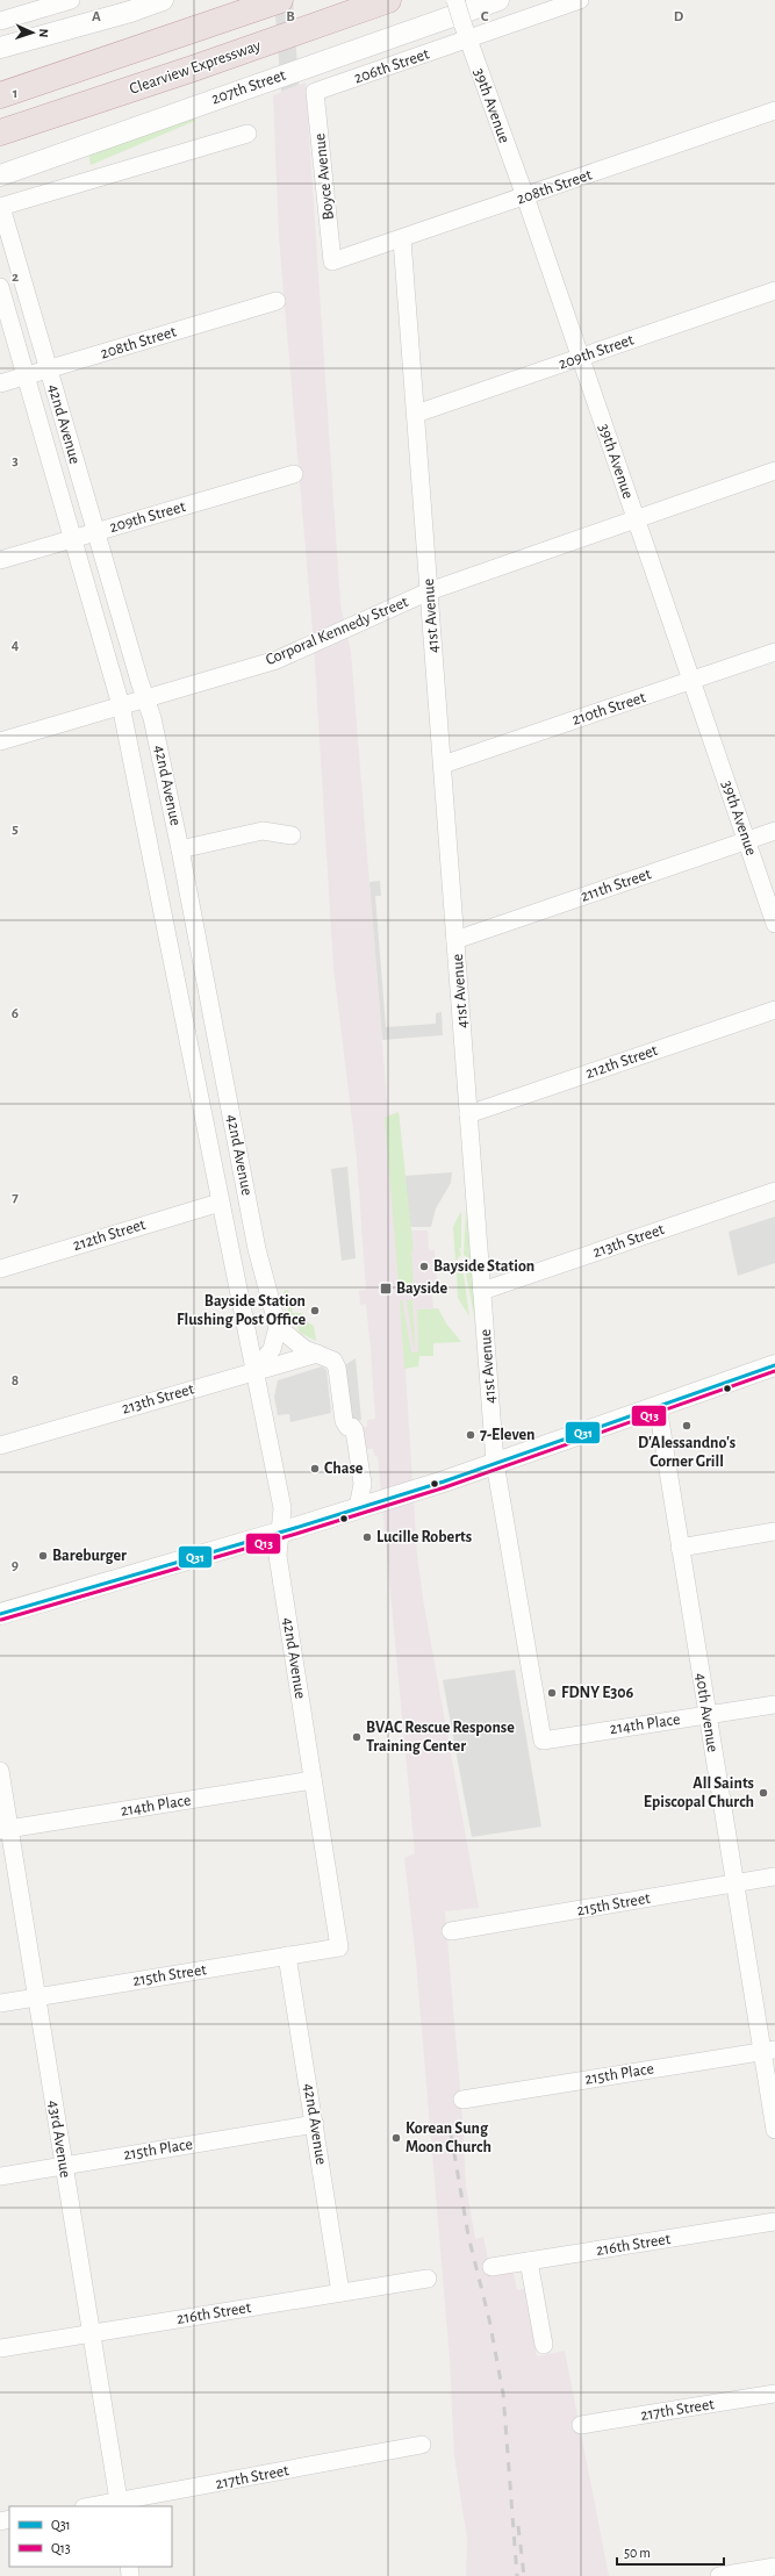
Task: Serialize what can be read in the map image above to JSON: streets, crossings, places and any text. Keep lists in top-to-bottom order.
{
  "streets": {
    "highway": ["Clearview Expressway"],
    "street": [
      "206th Street",
      "207th Street",
      "39th Avenue",
      "Boyce Avenue",
      "208th Street",
      "209th Street",
      "42nd Avenue",
      "41st Avenue",
      "Corporal Kennedy Street",
      "210th Street",
      "211th Street",
      "212th Street",
      "213th Street",
      "40th Avenue",
      "214th Place",
      "215th Street",
      "215th Place",
      "43rd Avenue",
      "216th Street",
      "217th Street"
    ]
  },
  "crossings": [
    ["206th Street", "39th Avenue"],
    ["206th Street", "Boyce Avenue"],
    ["39th Avenue", "208th Street"],
    ["39th Avenue", "209th Street"],
    ["39th Avenue", "Corporal Kennedy Street"],
    ["39th Avenue", "210th Street"],
    ["39th Avenue", "211th Street"],
    ["Boyce Avenue", "208th Street"],
    ["208th Street", "42nd Avenue"],
    ["208th Street", "41st Avenue"],
    ["209th Street", "42nd Avenue"],
    ["209th Street", "41st Avenue"],
    ["42nd Avenue", "Corporal Kennedy Street"],
    ["42nd Avenue", "212th Street"],
    ["42nd Avenue", "213th Street"],
    ["42nd Avenue", "214th Place"],
    ["42nd Avenue", "215th Street"],
    ["42nd Avenue", "215th Place"],
    ["42nd Avenue", "216th Street"],
    ["41st Avenue", "Corporal Kennedy Street"],
    ["41st Avenue", "210th Street"],
    ["41st Avenue", "211th Street"],
    ["41st Avenue", "212th Street"],
    ["41st Avenue", "213th Street"],
    ["41st Avenue", "214th Place"],
    ["40th Avenue", "214th Place"],
    ["40th Avenue", "215th Street"],
    ["40th Avenue", "215th Place"],
    ["214th Place", "43rd Avenue"],
    ["215th Street", "43rd Avenue"],
    ["215th Place", "43rd Avenue"],
    ["43rd Avenue", "216th Street"],
    ["43rd Avenue", "217th Street"]
  ],
  "places": {
    "other": [
      "Bayside Station",
      "Bayside Station Flushing Post Office",
      "D'Alessandno's Corner Grill",
      "7-Eleven",
      "Chase",
      "Lucille Roberts",
      "Bareburger",
      "FDNY E306",
      "BVAC Rescue Response Training Center",
      "All Saints Episcopal Church",
      "Korean Sung Moon Church"
    ],
    "transit": ["Bayside"]
  },
  "lines": ["transit line Q31", "transit line Q13"],
  "legend": ["Q31", "Q13"],
  "scale_bar": "50 m",
  "north": "right",
  "grid": {
    "columns": [
      "A",
      "B",
      "C",
      "D"
    ],
    "rows": [
      "1",
      "2",
      "3",
      "4",
      "5",
      "6",
      "7",
      "8",
      "9"
    ]
  }
}
